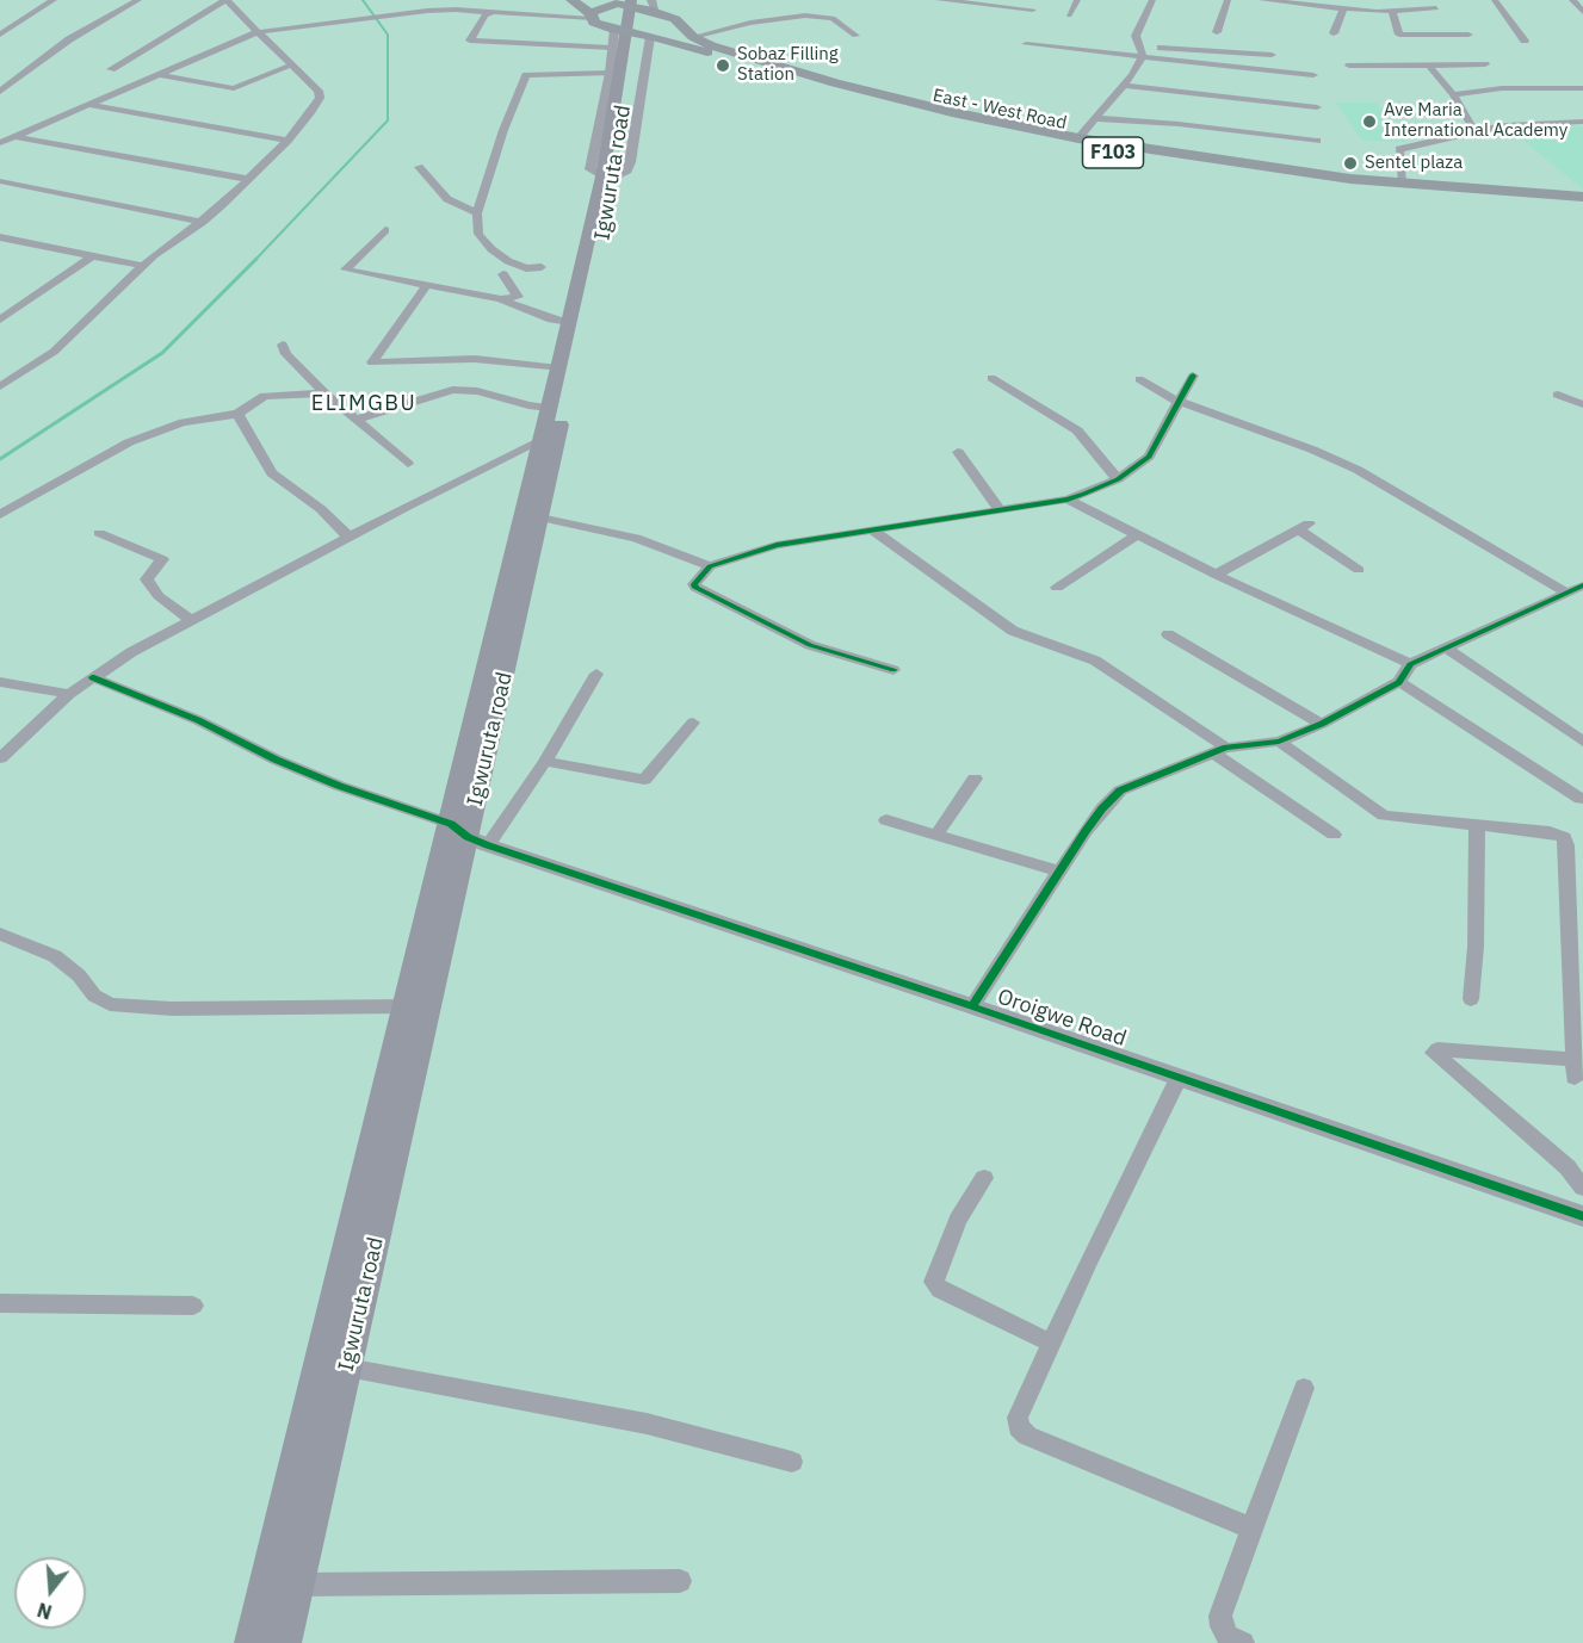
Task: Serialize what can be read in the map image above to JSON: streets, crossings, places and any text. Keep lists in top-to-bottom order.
{
  "streets": {
    "main road": ["East - West Road", "F103", "Igwuruta road"],
    "street": ["Oroigwe Road"]
  },
  "crossings": [
    ["Igwuruta road", "Oroigwe Road"]
  ],
  "districts": ["ELIMGBU"],
  "places": ["Sobaz Filling Station", "Ave Maria International Academy", "Sentel plaza"],
  "north": "bottom"
}
